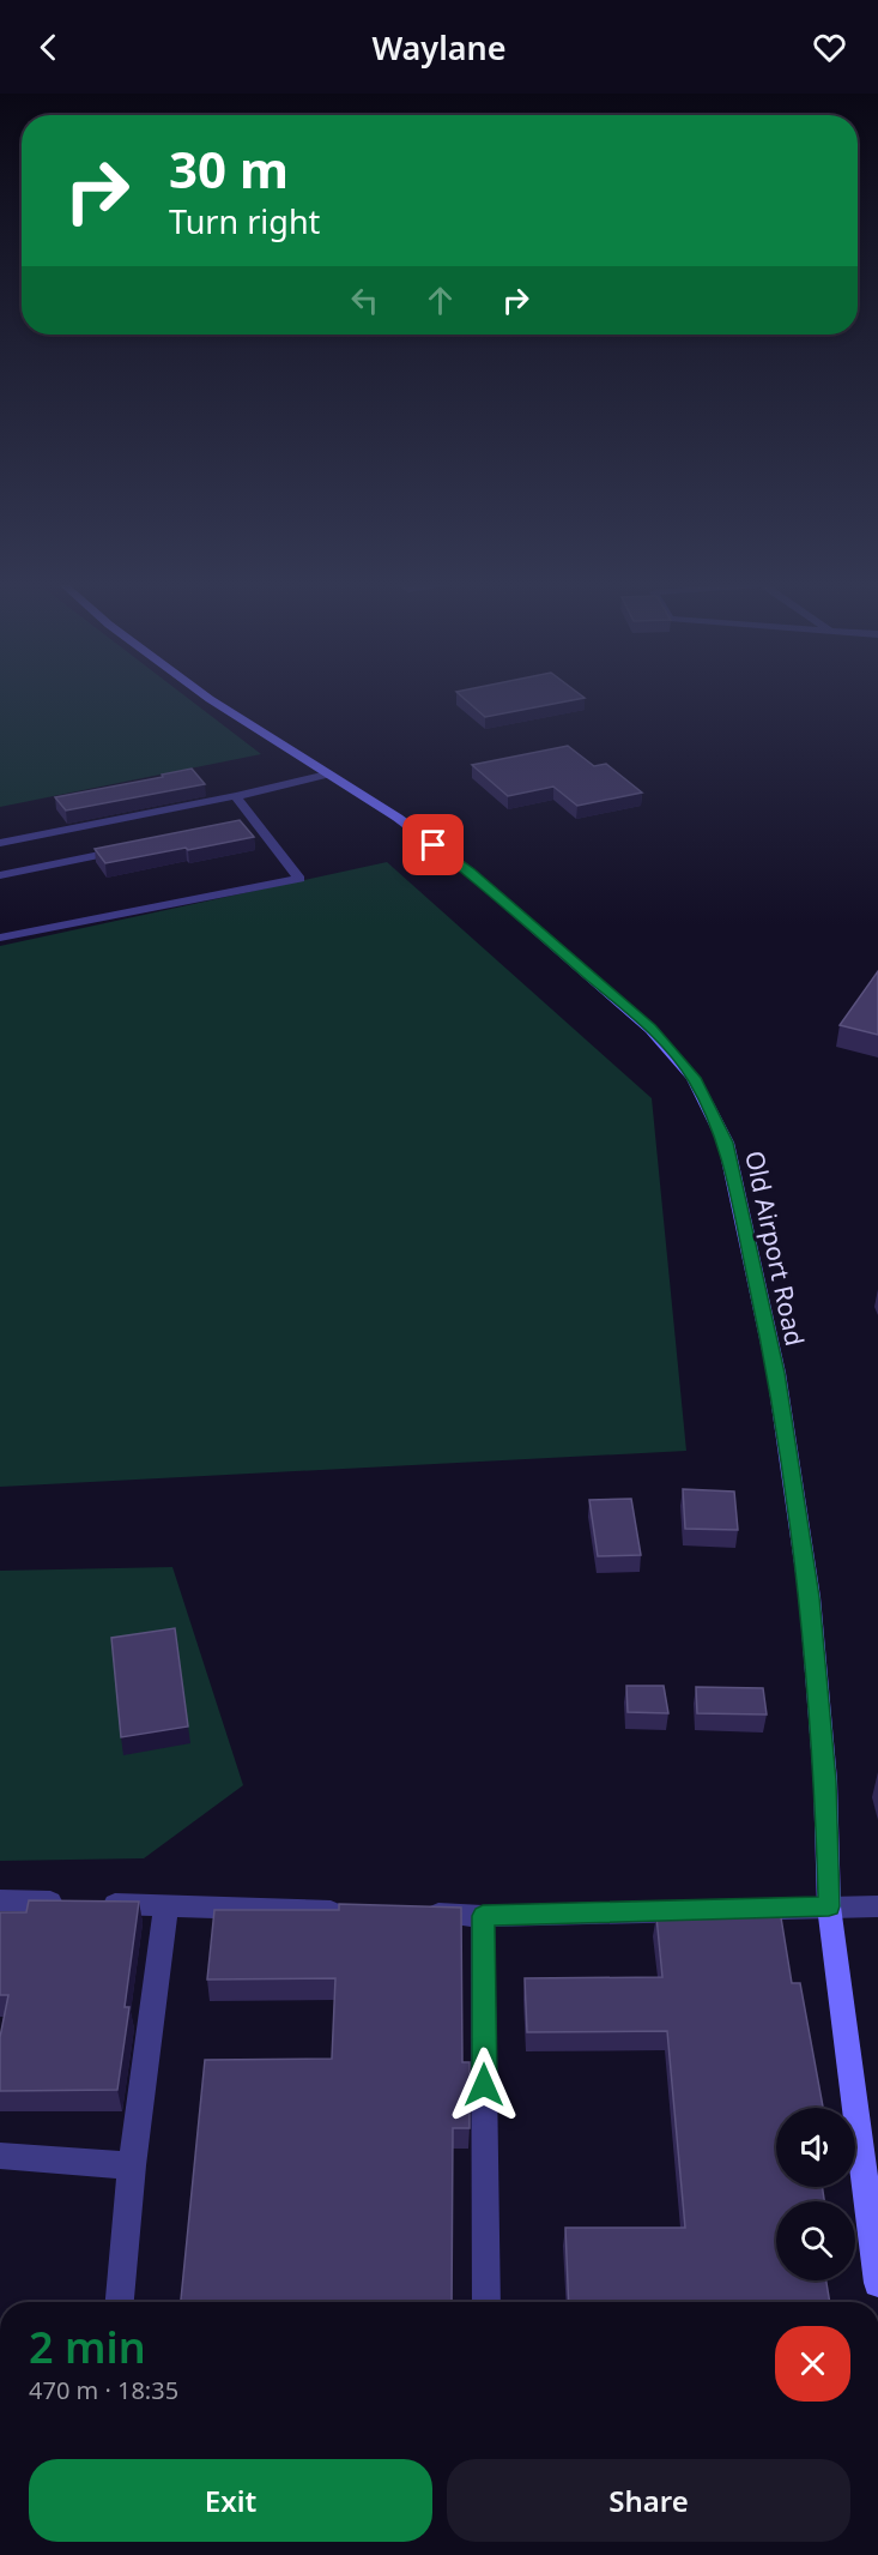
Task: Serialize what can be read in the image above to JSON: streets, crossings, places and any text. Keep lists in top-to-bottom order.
{
  "streets": {
    "main road": ["Old Airport Road"]
  },
  "page": {
    "header": "Waylane",
    "turn": ["30 m", "Turn right"],
    "heading": ["2 min", "470 m · 18:35"],
    "buttons": ["Exit", "Share"]
  }
}
